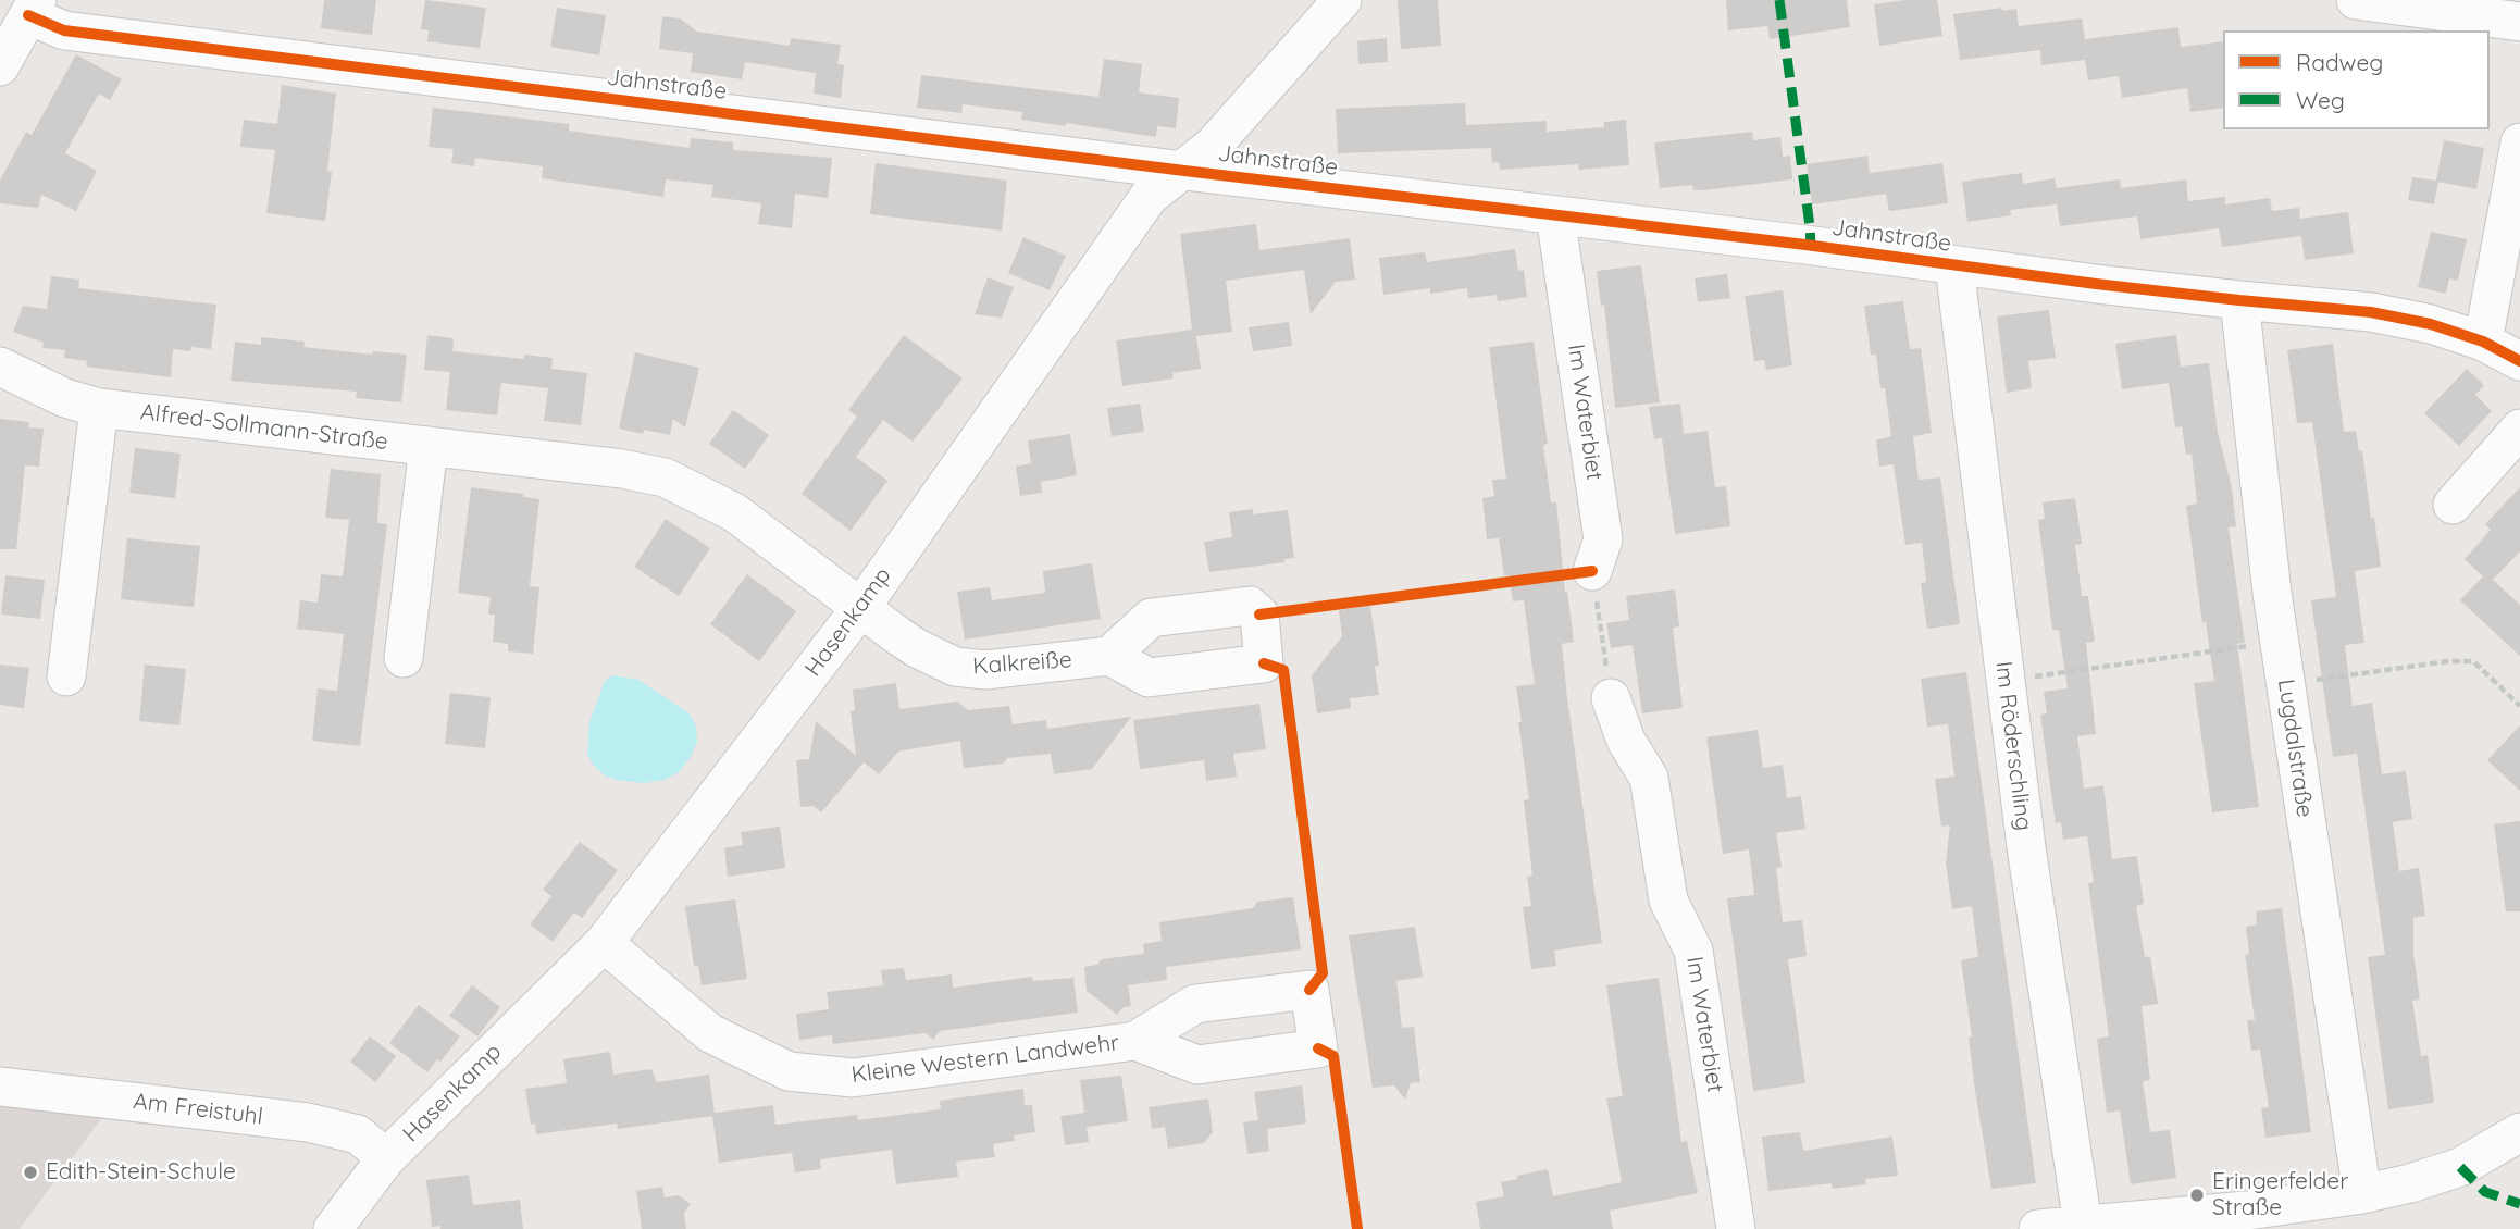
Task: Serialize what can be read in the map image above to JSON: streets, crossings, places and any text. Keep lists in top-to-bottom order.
{
  "streets": {
    "street": [
      "Jahnstraße",
      "Im Waterbiet",
      "Alfred-Sollmann-Straße",
      "Hasenkamp",
      "Kalkreiße",
      "Im Röderschling",
      "Lugdalstraße",
      "Kleine Western Landwehr",
      "Am Freistuhl"
    ]
  },
  "crossings": [
    ["Jahnstraße", "Im Waterbiet"],
    ["Jahnstraße", "Hasenkamp"],
    ["Jahnstraße", "Im Röderschling"],
    ["Jahnstraße", "Lugdalstraße"],
    ["Alfred-Sollmann-Straße", "Hasenkamp"],
    ["Alfred-Sollmann-Straße", "Kalkreiße"],
    ["Hasenkamp", "Kalkreiße"],
    ["Hasenkamp", "Kleine Western Landwehr"],
    ["Hasenkamp", "Am Freistuhl"]
  ],
  "places": ["Edith-Stein-Schule", "Eringerfelder Straße"],
  "legend": ["Radweg", "Weg"]
}
